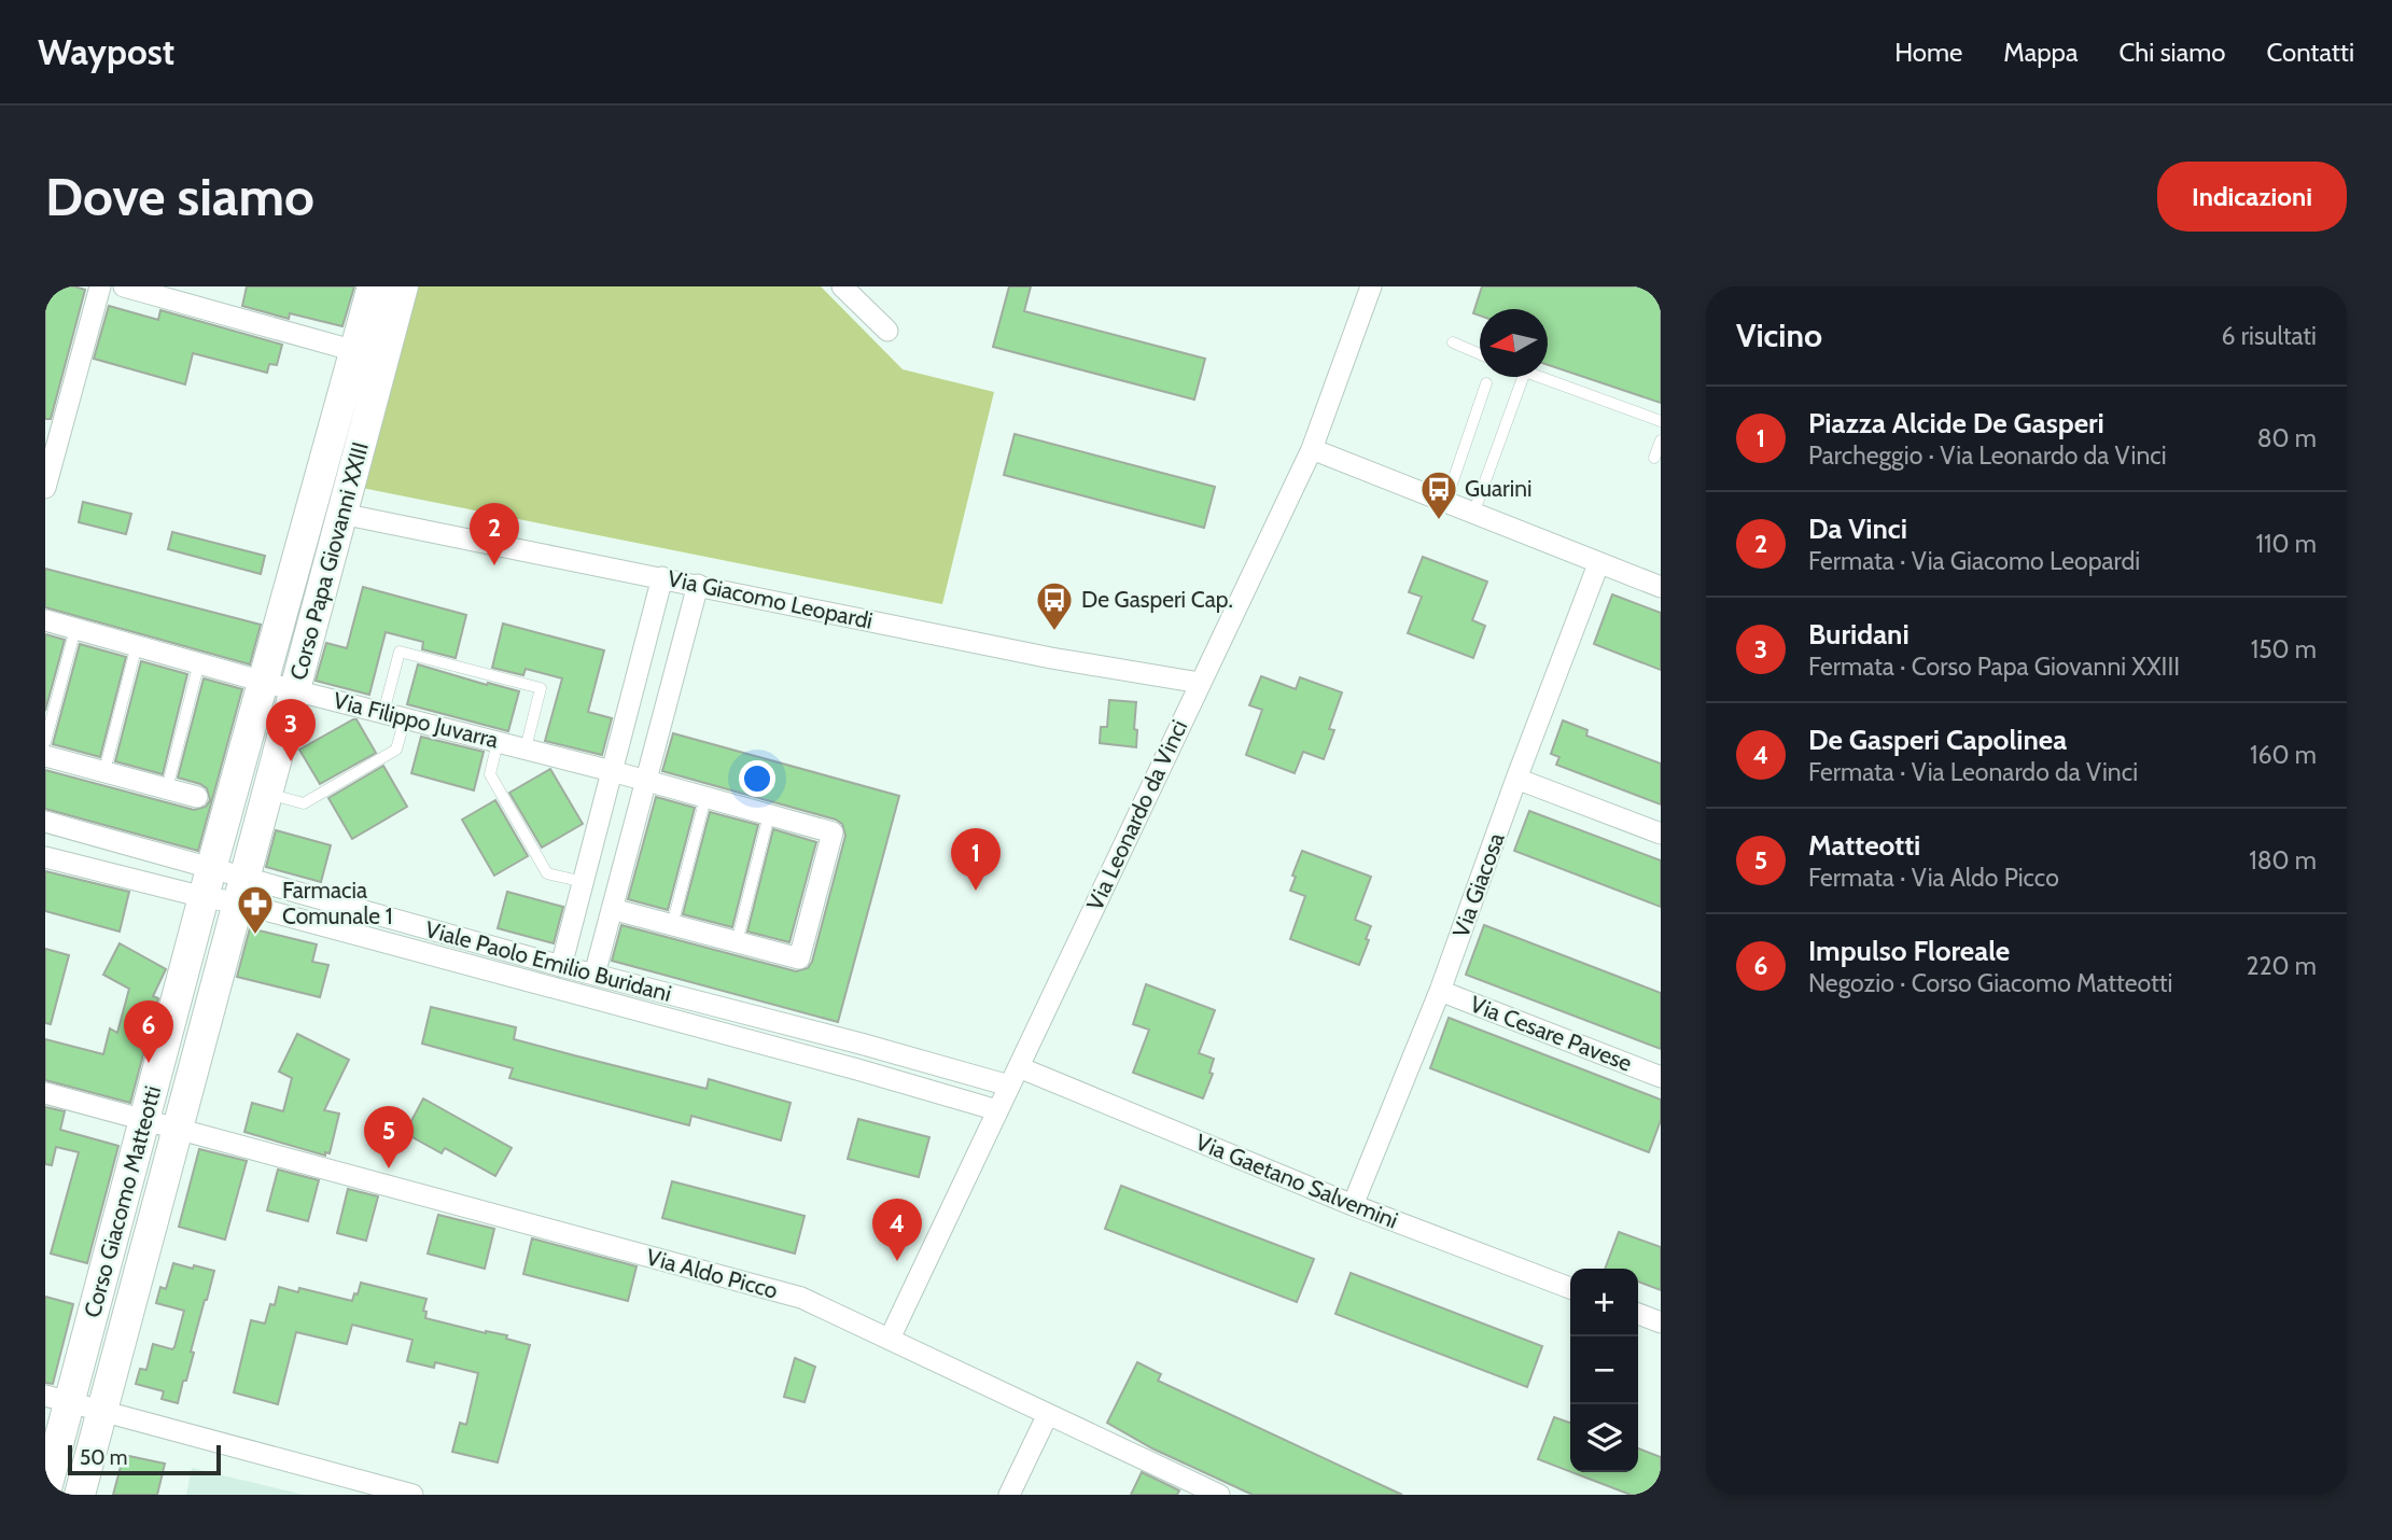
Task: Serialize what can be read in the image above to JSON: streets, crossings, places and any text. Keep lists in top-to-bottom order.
{
  "streets": {
    "street": [
      "Corso Papa Giovanni XXIII",
      "Via Giacomo Leopardi",
      "Via Filippo Juvarra",
      "Via Leonardo da Vinci",
      "Via Giacosa",
      "Viale Paolo Emilio Buridani",
      "Via Cesare Pavese",
      "Via Gaetano Salvemini",
      "Corso Giacomo Matteotti",
      "Via Aldo Picco"
    ]
  },
  "crossings": [
    ["Corso Papa Giovanni XXIII", "Via Giacomo Leopardi"],
    ["Corso Papa Giovanni XXIII", "Via Filippo Juvarra"],
    ["Corso Papa Giovanni XXIII", "Viale Paolo Emilio Buridani"],
    ["Corso Papa Giovanni XXIII", "Corso Giacomo Matteotti"],
    ["Via Giacomo Leopardi", "Via Leonardo da Vinci"],
    ["Via Leonardo da Vinci", "Viale Paolo Emilio Buridani"],
    ["Via Leonardo da Vinci", "Via Gaetano Salvemini"],
    ["Via Leonardo da Vinci", "Via Aldo Picco"],
    ["Via Giacosa", "Via Cesare Pavese"],
    ["Via Giacosa", "Via Gaetano Salvemini"],
    ["Viale Paolo Emilio Buridani", "Via Gaetano Salvemini"],
    ["Viale Paolo Emilio Buridani", "Corso Giacomo Matteotti"],
    ["Corso Giacomo Matteotti", "Via Aldo Picco"]
  ],
  "places": {
    "bus stop": ["Guarini", "De Gasperi Cap."],
    "pharmacy": ["Farmacia Comunale 1"]
  },
  "scale_bar": "50 m",
  "north": "left",
  "page": {
    "header": "Waypost",
    "nav": [
      "Home",
      "Mappa",
      "Chi siamo",
      "Contatti"
    ],
    "buttons": "Indicazioni",
    "title": "Dove siamo",
    "heading": ["Vicino", "6 risultati"],
    "list": [
      {
        "mark": "1",
        "name": "Piazza Alcide De Gasperi",
        "note": "Parcheggio · Via Leonardo da Vinci",
        "value": "80 m"
      },
      {
        "mark": "2",
        "name": "Da Vinci",
        "note": "Fermata · Via Giacomo Leopardi",
        "value": "110 m"
      },
      {
        "mark": "3",
        "name": "Buridani",
        "note": "Fermata · Corso Papa Giovanni XXIII",
        "value": "150 m"
      },
      {
        "mark": "4",
        "name": "De Gasperi Capolinea",
        "note": "Fermata · Via Leonardo da Vinci",
        "value": "160 m"
      },
      {
        "mark": "5",
        "name": "Matteotti",
        "note": "Fermata · Via Aldo Picco",
        "value": "180 m"
      },
      {
        "mark": "6",
        "name": "Impulso Floreale",
        "note": "Negozio · Corso Giacomo Matteotti",
        "value": "220 m"
      }
    ],
    "pins": [
      "2",
      "3",
      "1",
      "6",
      "5",
      "4"
    ],
    "map_buttons": ["+", "−"],
    "scale": "50 m"
  }
}
